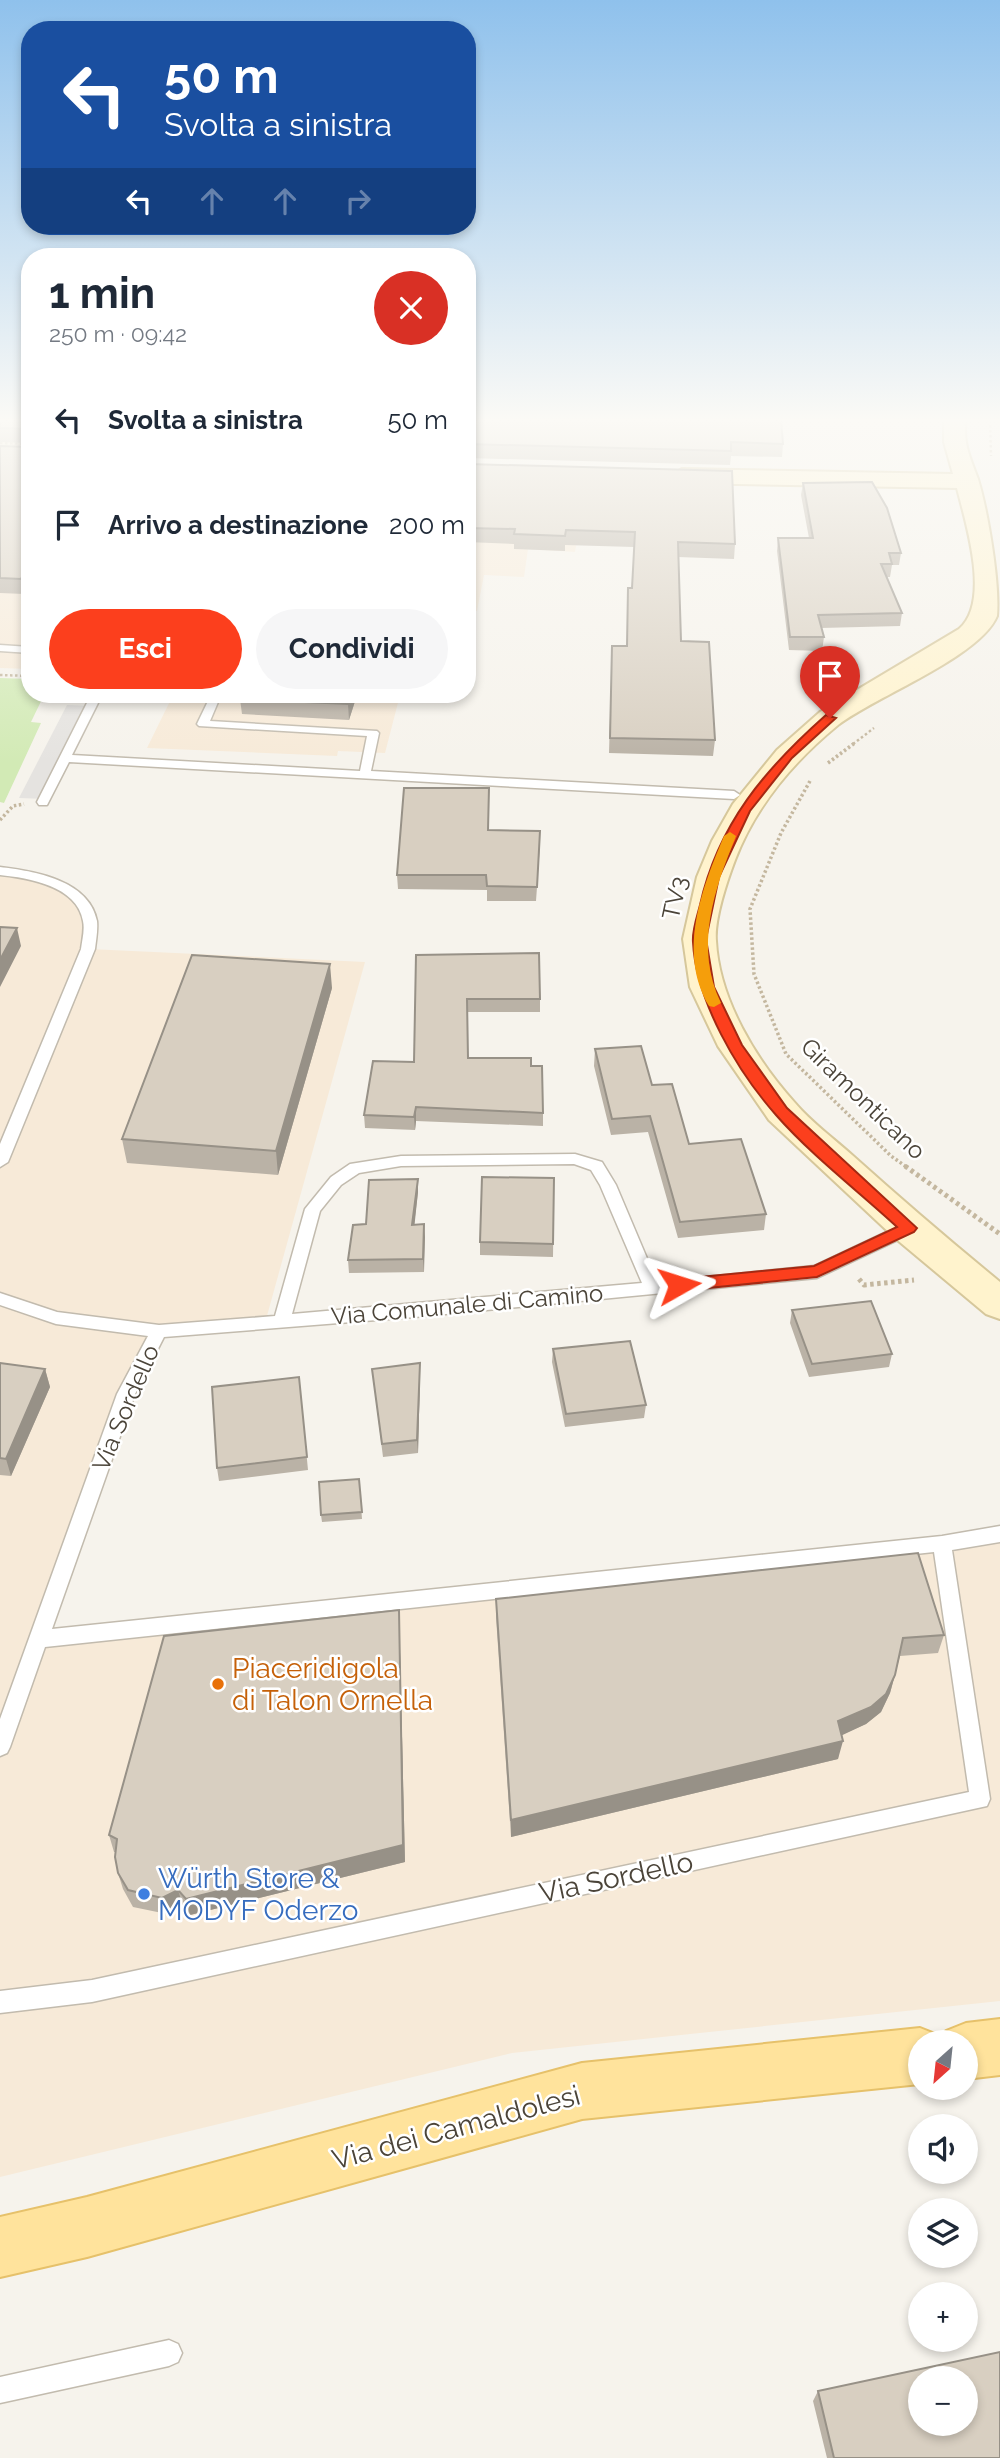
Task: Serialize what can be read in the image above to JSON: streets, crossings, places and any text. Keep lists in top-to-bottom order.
{
  "streets": {
    "main road": ["Via dei Camaldolesi"],
    "lane": ["Via Comunale di Camino", "Via Sordello"],
    "path": ["Giramonticano"]
  },
  "crossings": [
    ["Via Comunale di Camino", "Via Sordello"]
  ],
  "places": ["Piaceridigola di Talon Ornella", "Würth Store & MODYF Oderzo"],
  "north": "bottom left",
  "page": {
    "turn": ["50 m", "Svolta a sinistra"],
    "heading": ["1 min", "250 m · 09:42"],
    "list": [
      {
        "name": "Svolta a sinistra",
        "value": "50 m"
      },
      {
        "name": "Arrivo a destinazione",
        "value": "200 m"
      }
    ],
    "buttons": ["Esci", "Condividi"],
    "map_buttons": ["+", "−"]
  }
}
